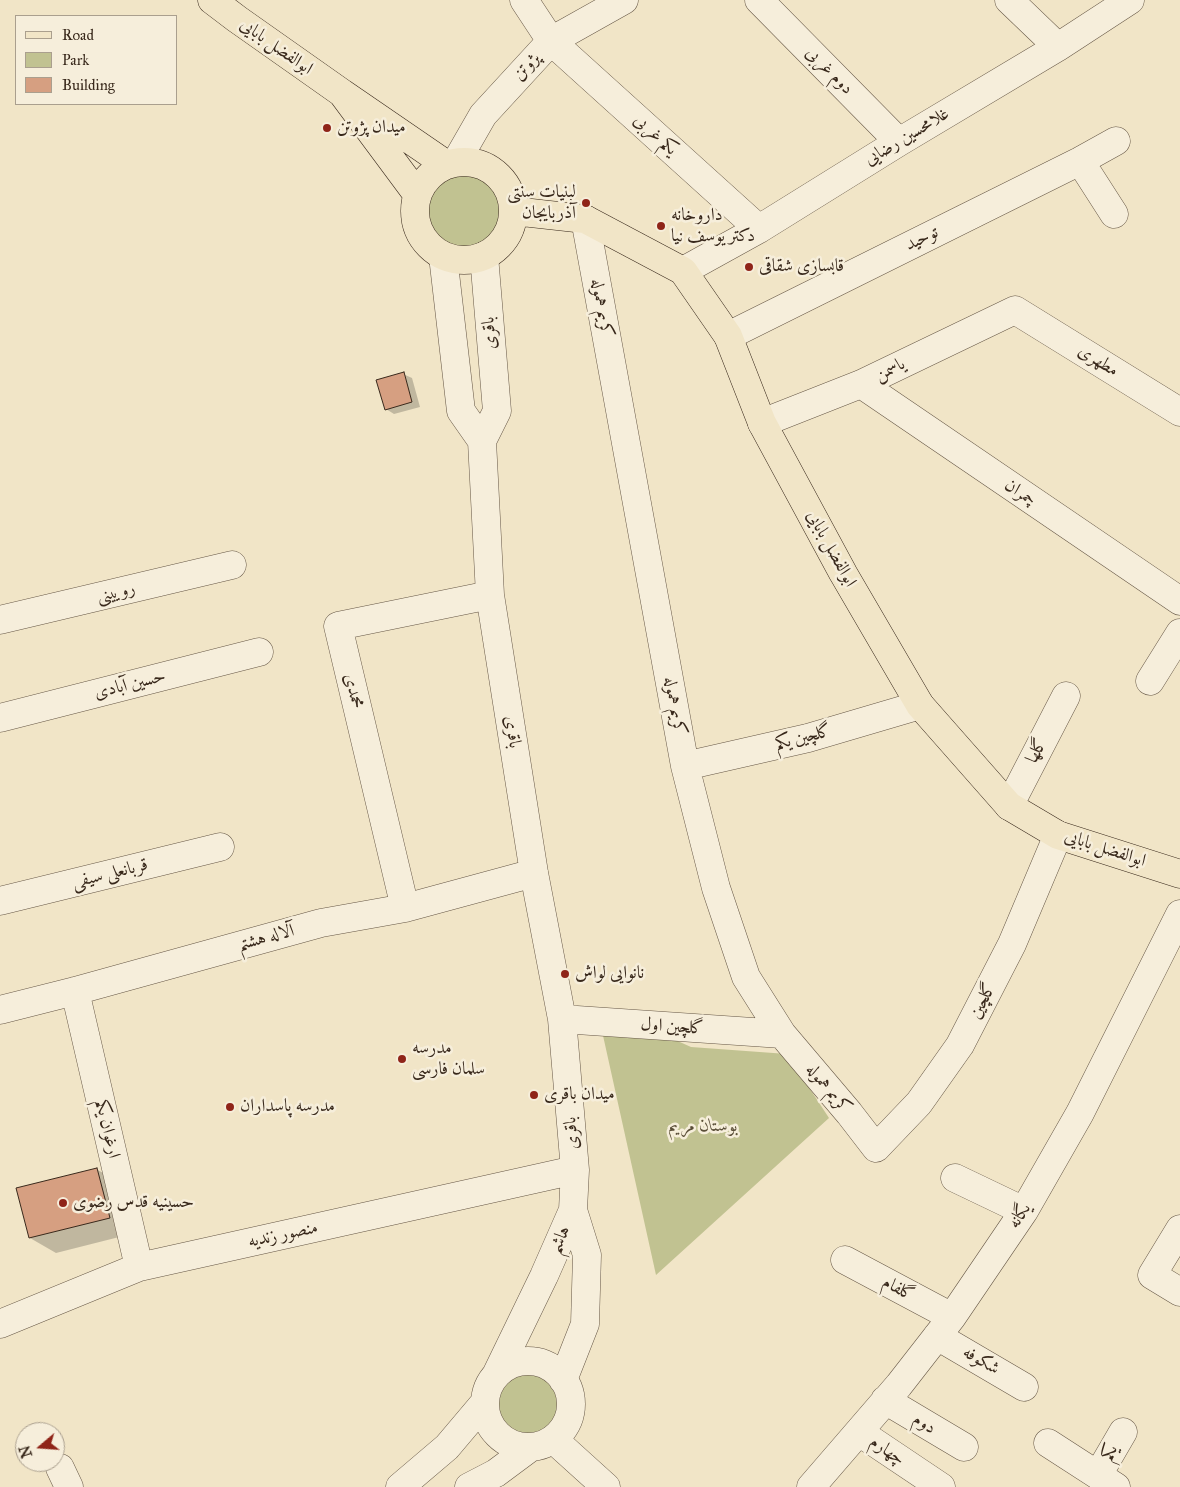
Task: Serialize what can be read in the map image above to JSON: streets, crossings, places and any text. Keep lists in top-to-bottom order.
{
  "streets": {
    "main road": ["ابوالفضل بابایی"],
    "street": [
      "پژوتن",
      "دوم غربی",
      "یکم غربی",
      "غلامحسین رضایی",
      "توحید",
      "کریم هموله",
      "باقری",
      "مطهری",
      "یاسمن",
      "چمران",
      "رویینی",
      "حسین آبادی",
      "محمدی",
      "گلچین یکم",
      "گلها",
      "قربانعلی سیفی",
      "آلاله هشتم",
      "گلچین",
      "گلچین اول",
      "ارغوان یکم",
      "یگانه",
      "منصور زندیه",
      "هاشم",
      "گلفام",
      "شکوفه",
      "دوم",
      "چهارم",
      "یکم"
    ]
  },
  "crossings": [
    ["ابوالفضل بابایی", "پژوتن"],
    ["ابوالفضل بابایی", "غلامحسین رضایی"],
    ["ابوالفضل بابایی", "توحید"],
    ["ابوالفضل بابایی", "کریم هموله"],
    ["ابوالفضل بابایی", "باقری"],
    ["ابوالفضل بابایی", "یاسمن"],
    ["ابوالفضل بابایی", "گلچین یکم"],
    ["ابوالفضل بابایی", "گلها"],
    ["ابوالفضل بابایی", "گلچین"],
    ["پژوتن", "یکم غربی"],
    ["پژوتن", "باقری"],
    ["دوم غربی", "غلامحسین رضایی"],
    ["یکم غربی", "غلامحسین رضایی"],
    ["کریم هموله", "گلچین یکم"],
    ["کریم هموله", "گلچین"],
    ["کریم هموله", "گلچین اول"],
    ["باقری", "محمدی"],
    ["باقری", "آلاله هشتم"],
    ["باقری", "گلچین اول"],
    ["باقری", "منصور زندیه"],
    ["باقری", "هاشم"],
    ["مطهری", "یاسمن"],
    ["یاسمن", "چمران"],
    ["محمدی", "آلاله هشتم"],
    ["آلاله هشتم", "ارغوان یکم"],
    ["ارغوان یکم", "منصور زندیه"],
    ["یگانه", "گلفام"],
    ["یگانه", "شکوفه"],
    ["یگانه", "دوم"],
    ["یگانه", "چهارم"],
    ["گلفام", "شکوفه"]
  ],
  "parks": ["بوستان مریم"],
  "places": [
    "میدان پژوتن",
    "لبنیات سنتی آذربایجان",
    "داروخانه دکتر یوسف نیا",
    "قابسازی شقاقی",
    "نانوایی لواش",
    "مدرسه سلمان فارسی",
    "میدان باقری",
    "مدرسه پاسداران",
    "حسینیه قدس رضوی"
  ],
  "legend": ["Road", "Park", "Building"],
  "north": "left"
}
